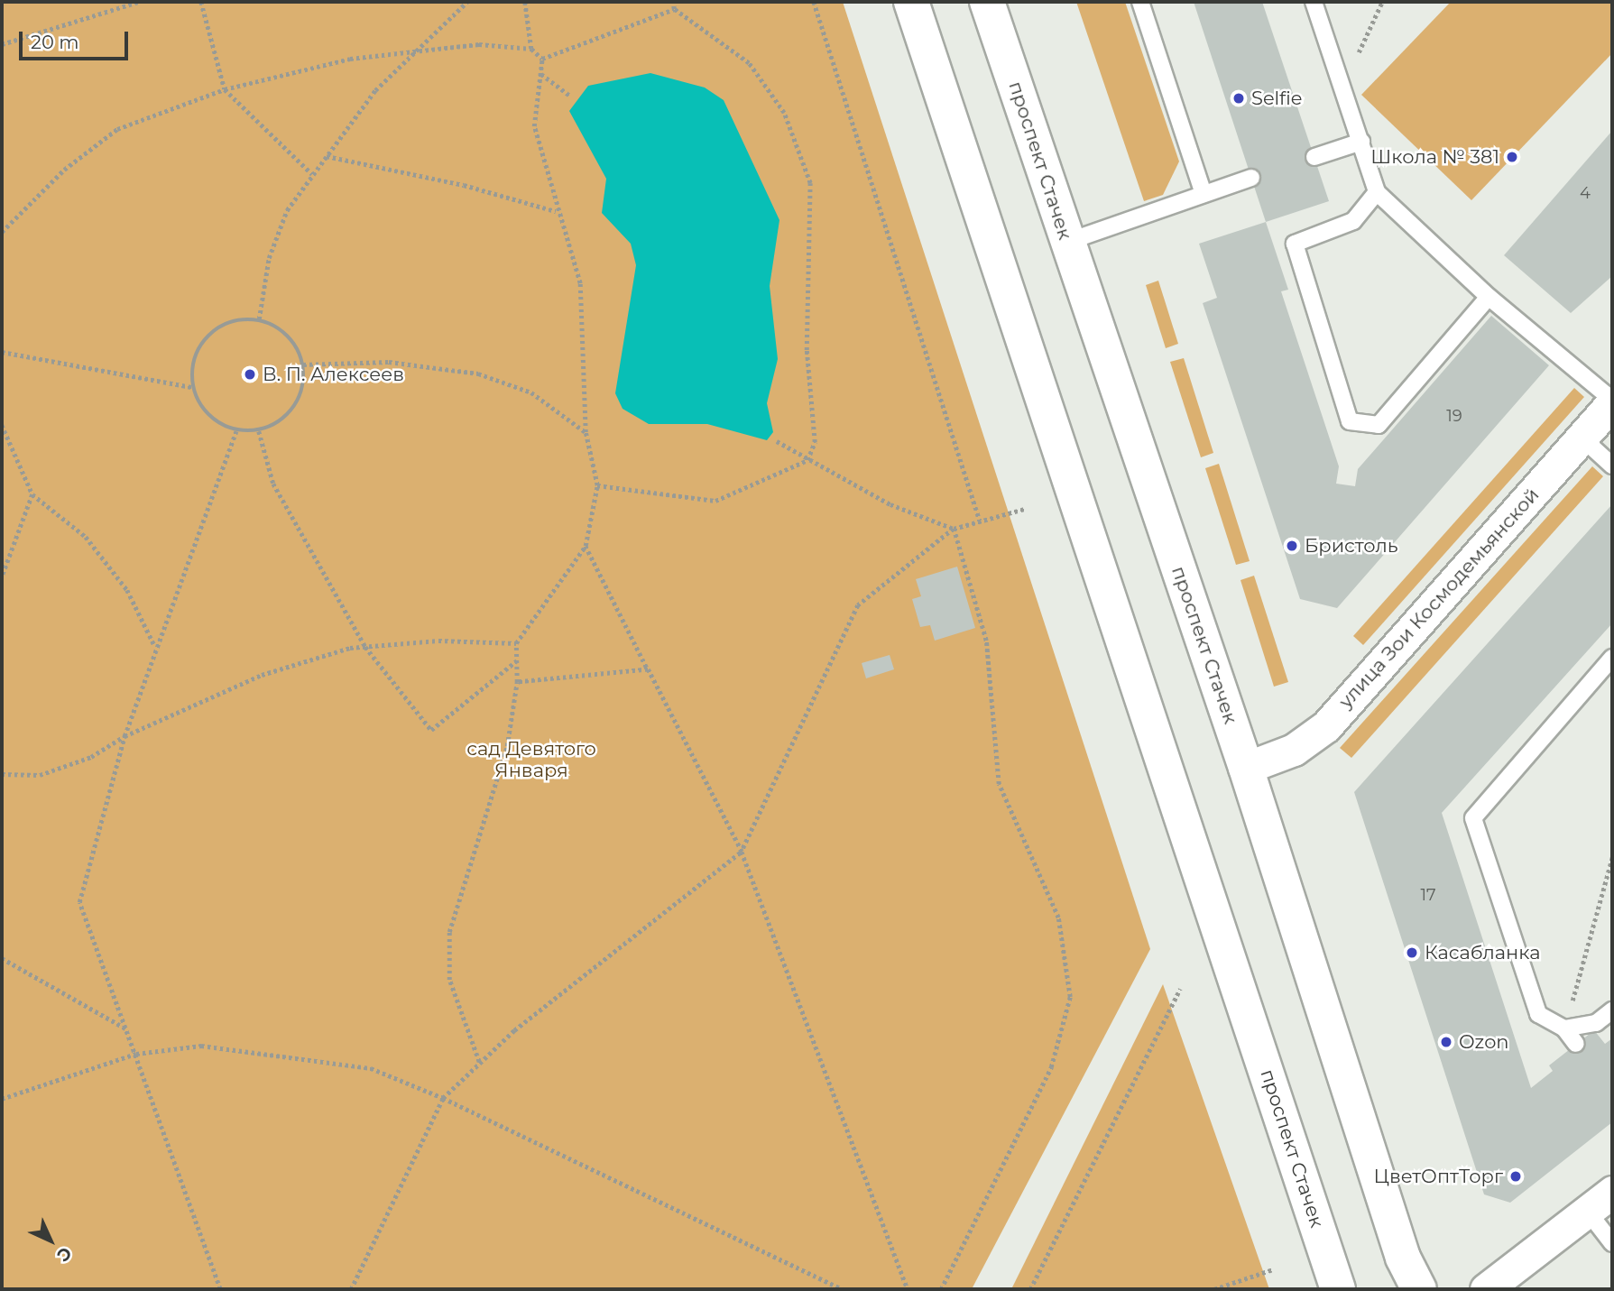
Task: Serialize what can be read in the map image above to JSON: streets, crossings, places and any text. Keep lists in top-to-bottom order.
{
  "streets": {
    "main road": ["проспект Стачек"],
    "street": ["улица Зои Космодемьянской"]
  },
  "crossings": [
    ["проспект Стачек", "улица Зои Космодемьянской"]
  ],
  "parks": ["сад Девятого Января"],
  "places": [
    "Selfie",
    "Школа № 381",
    "В. П. Алексеев",
    "Бристоль",
    "Касабланка",
    "Ozon",
    "ЦветОптТорг"
  ],
  "house_numbers": ["4", "19", "17"],
  "scale_bar": "20 m",
  "north": "bottom right"
}
